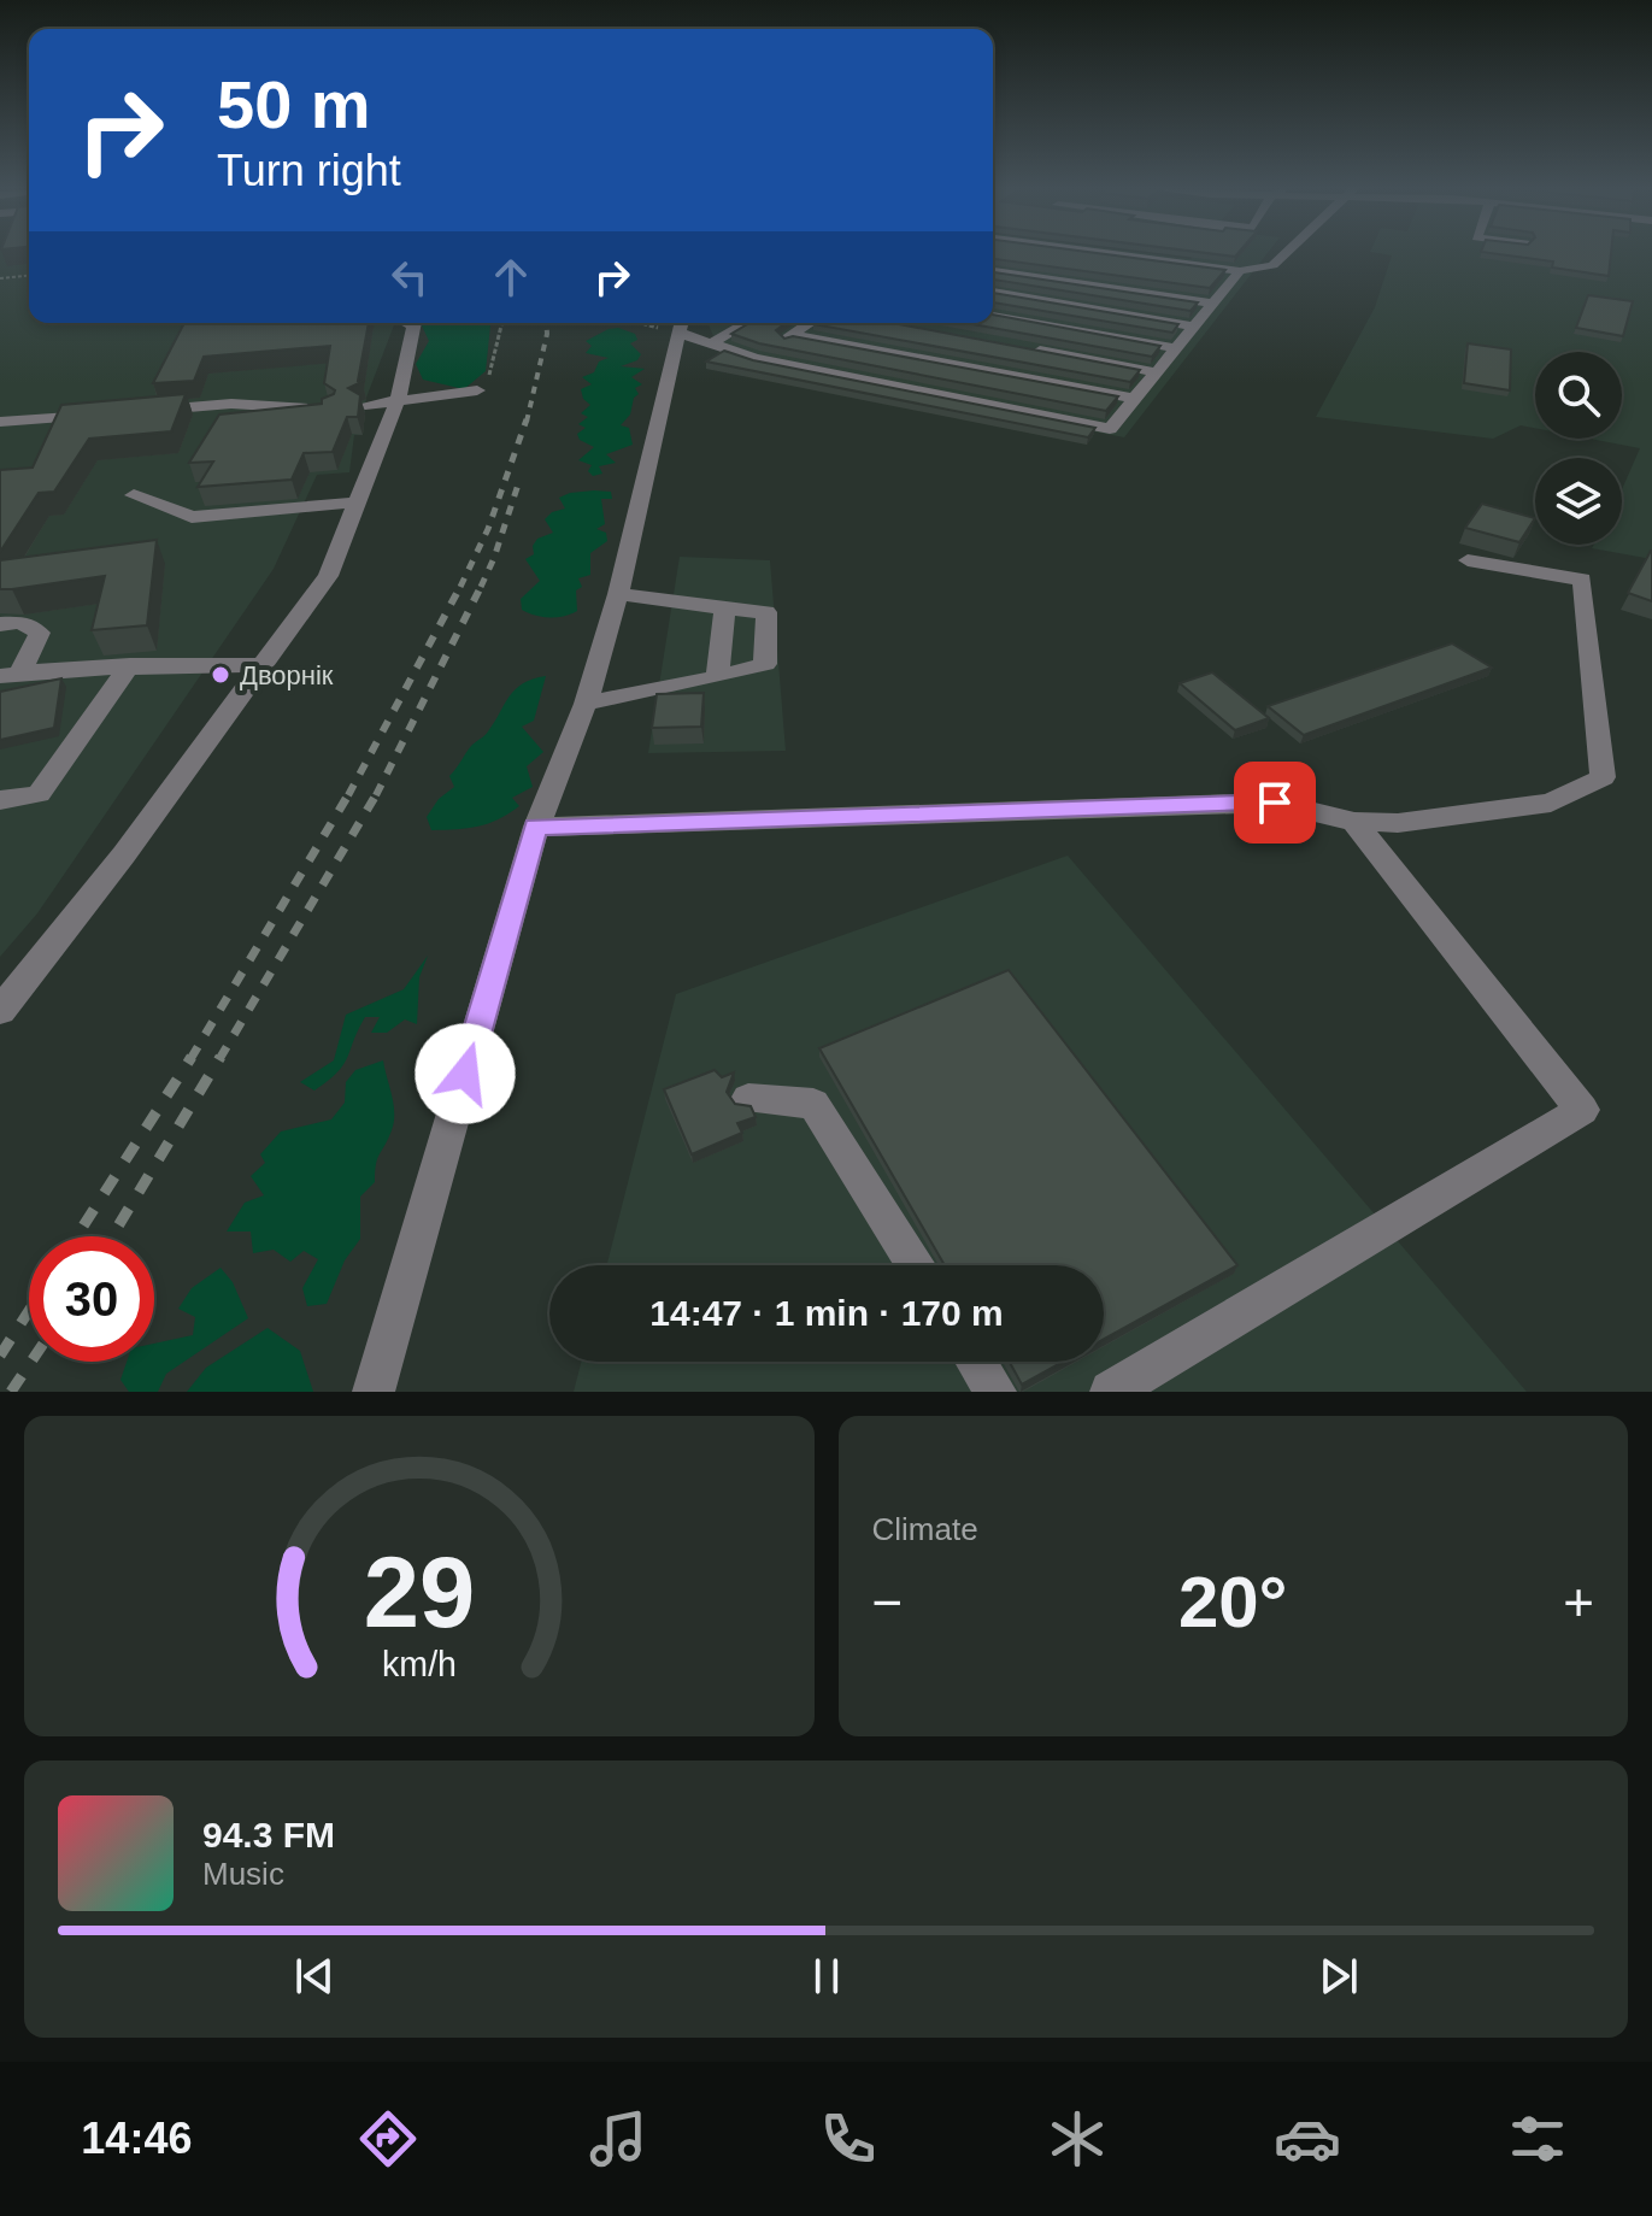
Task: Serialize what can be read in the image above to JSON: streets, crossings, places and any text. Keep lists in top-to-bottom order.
{
  "places": ["Дворнік"],
  "page": {
    "turn": ["50 m", "Turn right"],
    "limit": "30",
    "trip": "14:47 · 1 min · 170 m",
    "tile": "Climate",
    "heat": ["−", "20°", "+"],
    "song": ["94.3 FM", "Music"],
    "tabs": "14:46",
    "gauge": ["29", "km/h"]
  }
}
